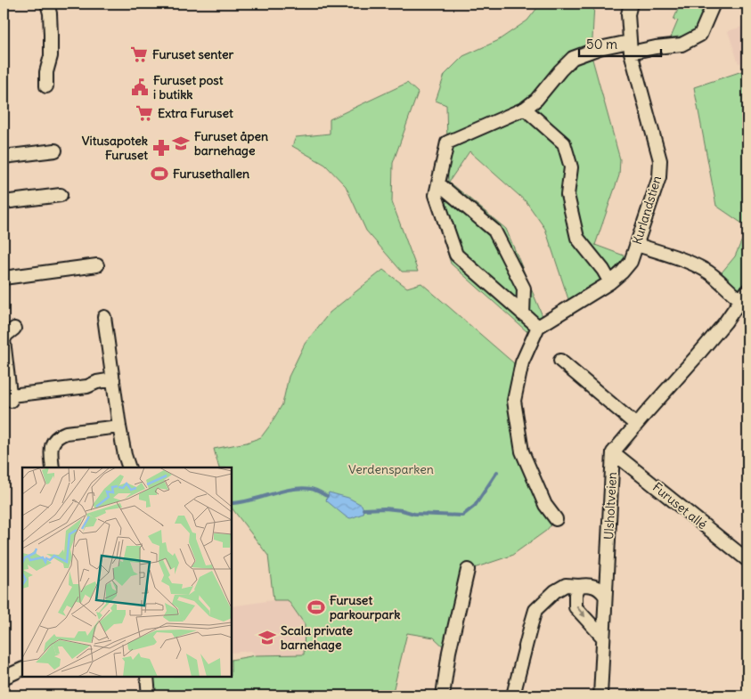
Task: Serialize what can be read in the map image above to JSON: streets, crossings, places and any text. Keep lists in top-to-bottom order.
{
  "streets": {
    "street": ["Kurlandstien", "Ulsholtveien", "Furuset allé"]
  },
  "crossings": [
    ["Ulsholtveien", "Furuset allé"]
  ],
  "parks": ["Verdensparken"],
  "places": {
    "supermarket": ["Furuset senter", "Extra Furuset"],
    "public building": ["Furuset post i butikk"],
    "school or university": ["Furuset åpen barnehage", "Scala private barnehage"],
    "pharmacy": ["Vitusapotek Furuset"],
    "sports": ["Furusethallen", "Furuset parkourpark"]
  },
  "scale_bar": "50 m"
}
